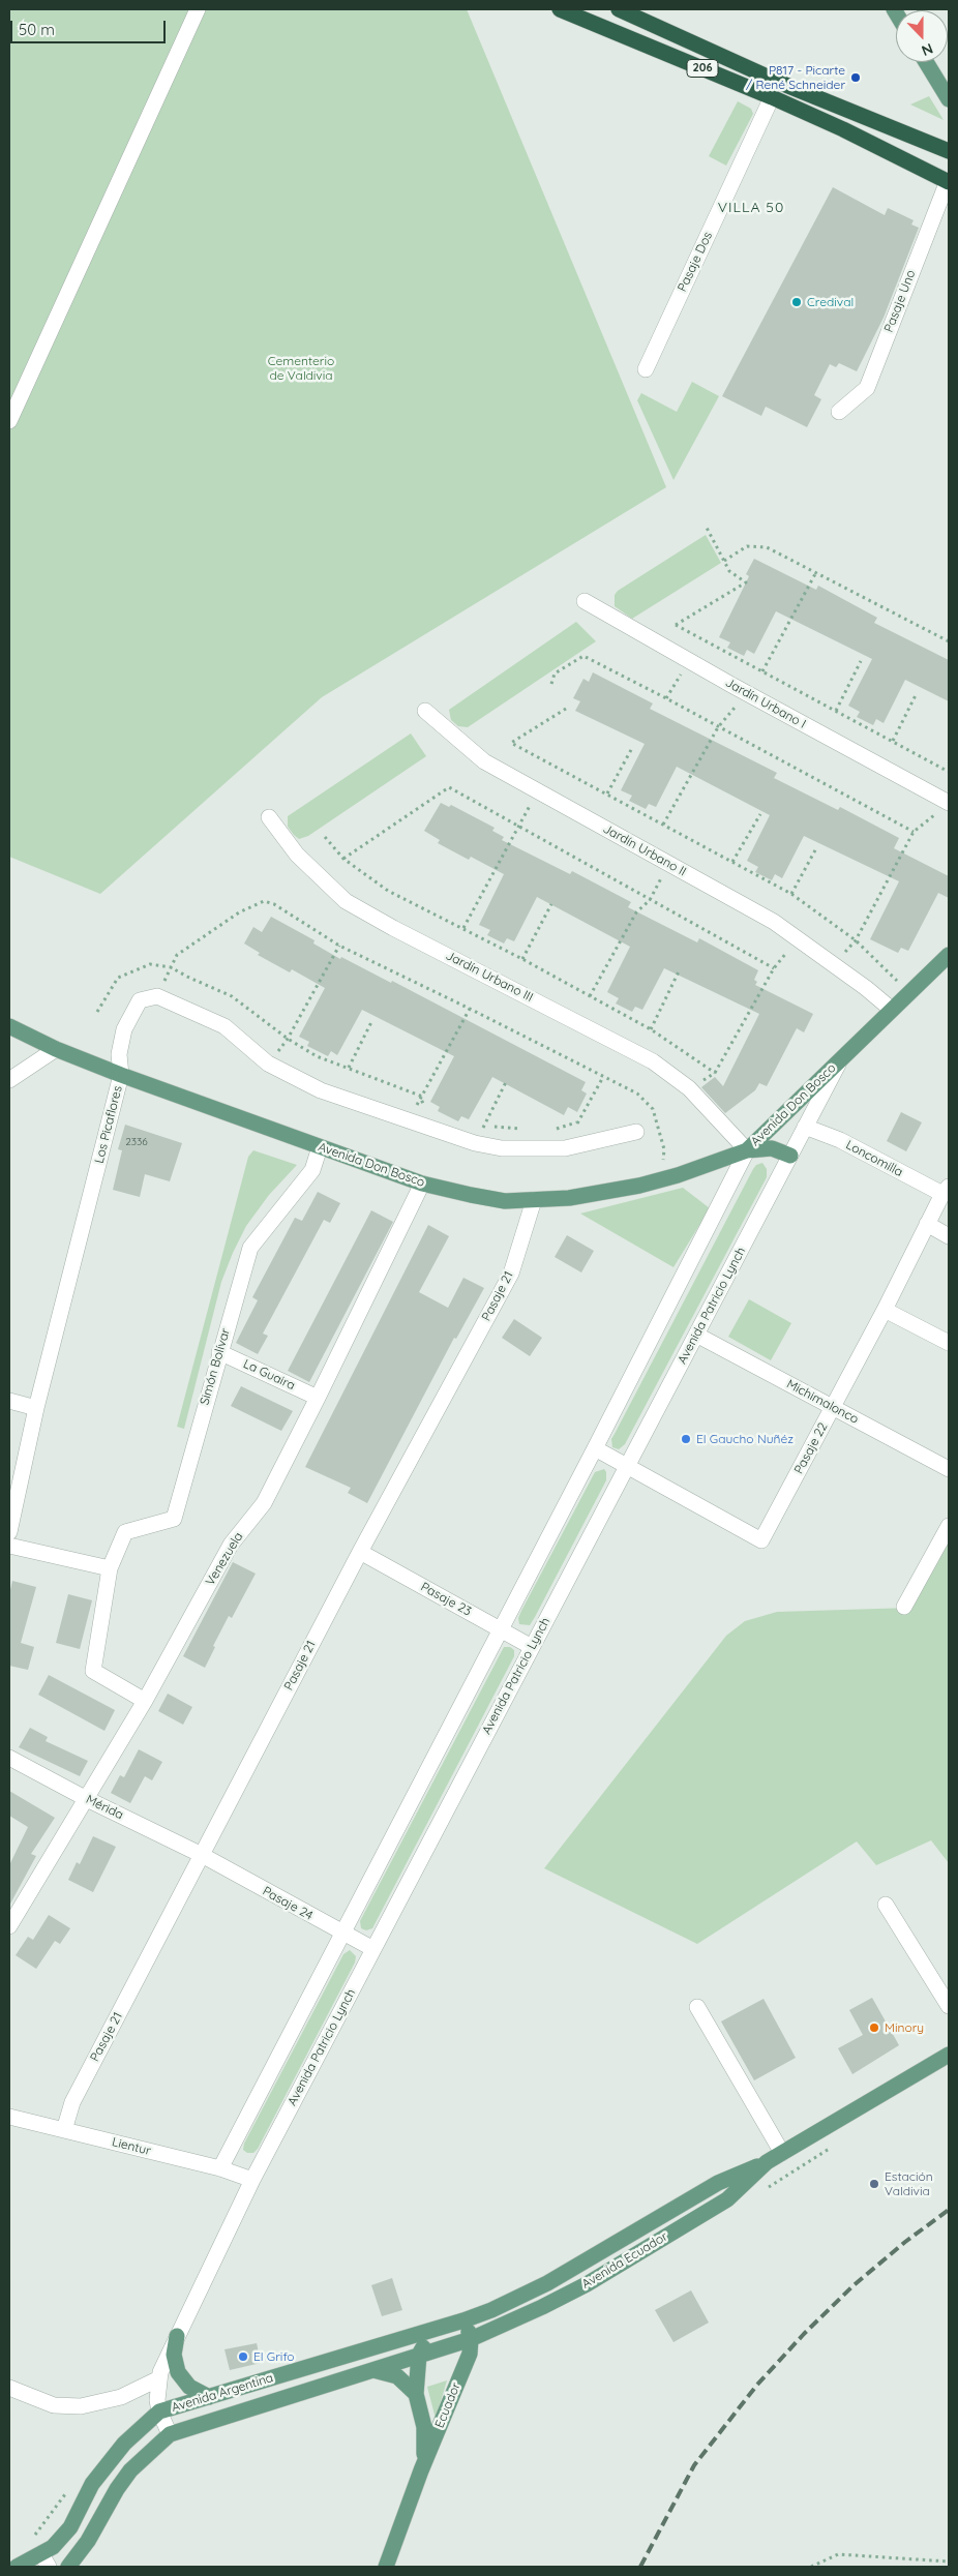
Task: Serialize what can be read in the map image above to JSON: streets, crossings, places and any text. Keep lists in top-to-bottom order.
{
  "streets": {
    "highway": ["206"],
    "main road": [
      "Avenida Don Bosco",
      "Avenida Patricio Lynch",
      "Avenida Ecuador",
      "Avenida Argentina",
      "Ecuador"
    ],
    "street": [
      "Pasaje Dos",
      "Pasaje Uno",
      "Jardín Urbano I",
      "Jardín Urbano II",
      "Jardín Urbano III",
      "Los Picaflores",
      "Loncomilla",
      "Pasaje 21",
      "Simón Bolívar",
      "La Guaira",
      "Michimalonco",
      "Pasaje 22",
      "Venezuela",
      "Pasaje 23",
      "Mérida",
      "Pasaje 24",
      "Lientur"
    ]
  },
  "crossings": [
    ["206", "Pasaje Dos"],
    ["206", "Pasaje Uno"],
    ["Jardín Urbano II", "Avenida Patricio Lynch"],
    ["Jardín Urbano III", "Avenida Don Bosco"],
    ["Avenida Don Bosco", "Los Picaflores"],
    ["Avenida Don Bosco", "Pasaje 21"],
    ["Avenida Don Bosco", "Avenida Patricio Lynch"],
    ["Avenida Don Bosco", "Simón Bolívar"],
    ["Avenida Don Bosco", "Venezuela"],
    ["Loncomilla", "Avenida Patricio Lynch"],
    ["Loncomilla", "Pasaje 22"],
    ["Pasaje 21", "Pasaje 23"],
    ["Pasaje 21", "Mérida"],
    ["Pasaje 21", "Pasaje 24"],
    ["Pasaje 21", "Lientur"],
    ["Avenida Patricio Lynch", "Michimalonco"],
    ["Avenida Patricio Lynch", "Pasaje 22"],
    ["Avenida Patricio Lynch", "Pasaje 23"],
    ["Avenida Patricio Lynch", "Pasaje 24"],
    ["Avenida Patricio Lynch", "Lientur"],
    ["Avenida Patricio Lynch", "Avenida Argentina"],
    ["Simón Bolívar", "La Guaira"],
    ["Simón Bolívar", "Venezuela"],
    ["La Guaira", "Venezuela"],
    ["Michimalonco", "Pasaje 22"],
    ["Venezuela", "Mérida"],
    ["Mérida", "Pasaje 24"],
    ["Avenida Ecuador", "Ecuador"],
    ["Avenida Argentina", "Ecuador"]
  ],
  "districts": ["VILLA 50"],
  "parks": ["Cementerio de Valdivia"],
  "places": [
    "P817 - Picarte / René Schneider",
    "Credival",
    "El Gaucho Nuñéz",
    "Minory",
    "Estación Valdivia",
    "El Grifo"
  ],
  "house_numbers": ["2336"],
  "scale_bar": "50 m",
  "north": "bottom"
}
